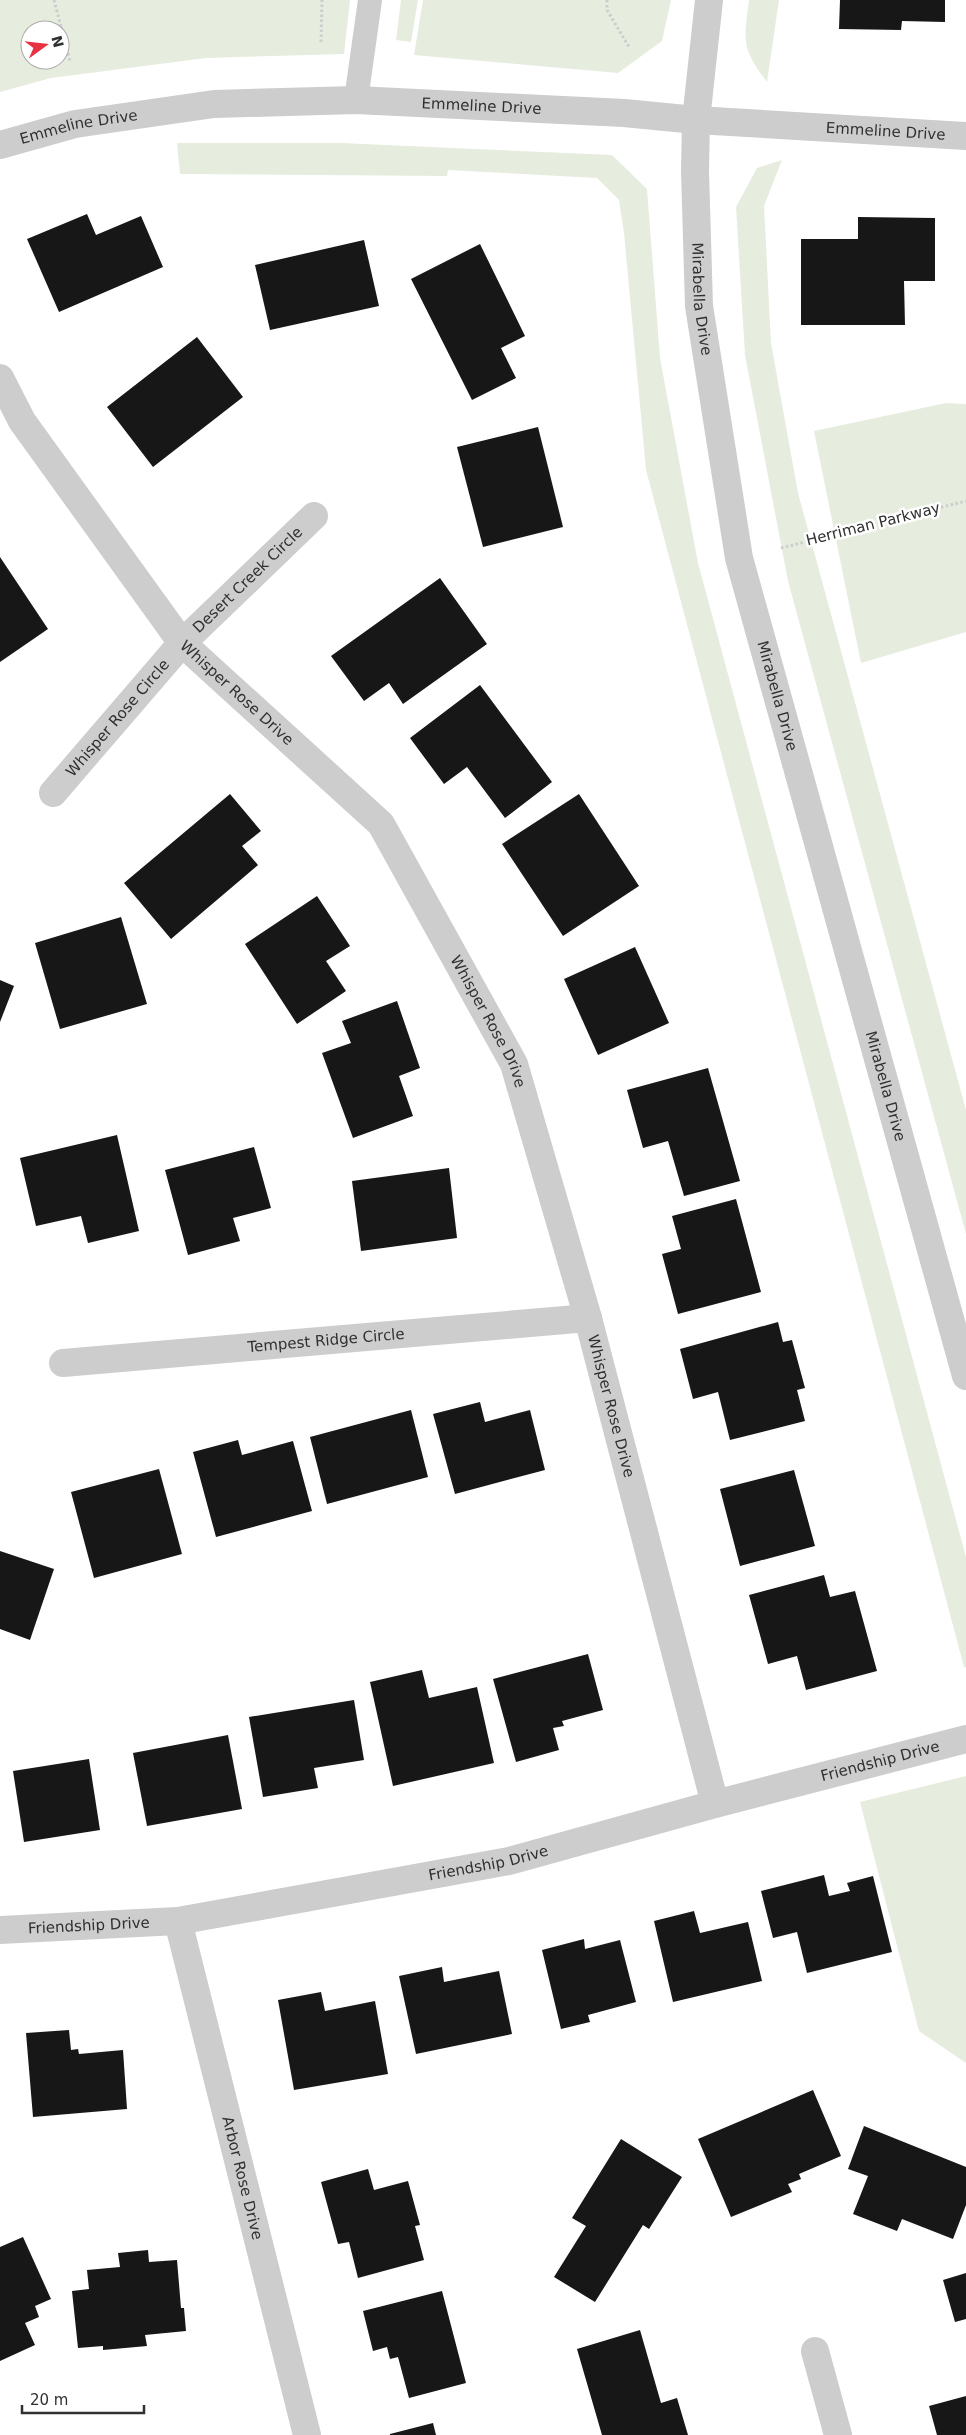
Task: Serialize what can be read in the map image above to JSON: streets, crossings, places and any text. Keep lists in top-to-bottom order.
{
  "streets": {
    "street": [
      "Emmeline Drive",
      "Mirabella Drive",
      "Desert Creek Circle",
      "Whisper Rose Drive",
      "Whisper Rose Circle",
      "Tempest Ridge Circle",
      "Friendship Drive",
      "Arbor Rose Drive"
    ],
    "path": ["Herriman Parkway"]
  },
  "crossings": [
    ["Emmeline Drive", "Mirabella Drive"],
    ["Desert Creek Circle", "Whisper Rose Drive"],
    ["Desert Creek Circle", "Whisper Rose Circle"],
    ["Whisper Rose Drive", "Whisper Rose Circle"],
    ["Whisper Rose Drive", "Tempest Ridge Circle"],
    ["Whisper Rose Drive", "Friendship Drive"],
    ["Friendship Drive", "Arbor Rose Drive"]
  ],
  "scale_bar": "20 m",
  "north": "right"
}
